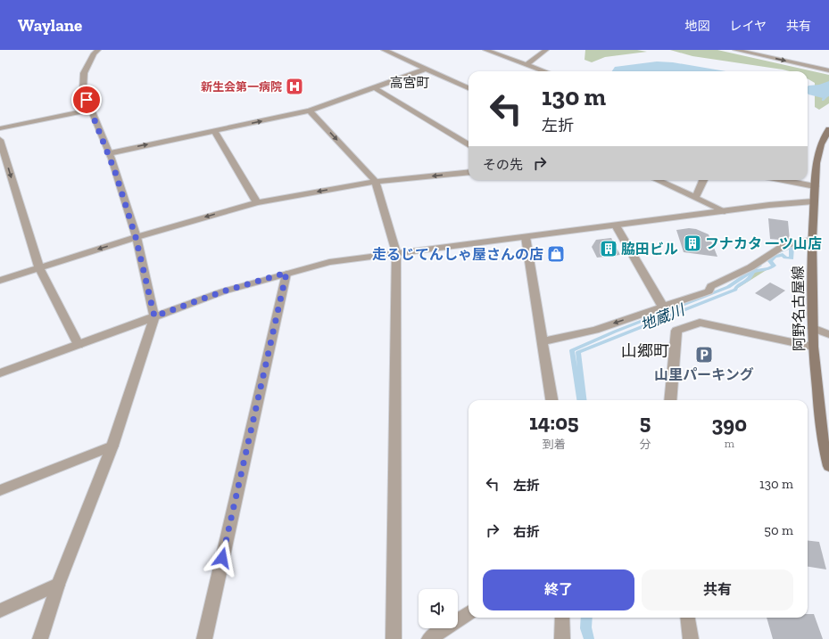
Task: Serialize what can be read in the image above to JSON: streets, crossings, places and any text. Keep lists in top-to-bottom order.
{
  "streets": {
    "main road": ["阿野名古屋線"]
  },
  "districts": ["高宮町", "山郷町"],
  "water": ["地蔵川"],
  "places": {
    "hospital": ["新生会第一病院"],
    "building": ["フナカタ 一ツ山店", "脇田ビル"],
    "shop": ["走るじてんしゃ屋さんの店"],
    "parking": ["山里パーキング"]
  },
  "page": {
    "header": "Waylane",
    "nav": ["地図", "レイヤ", "共有"],
    "turn": ["130 m", "左折"],
    "then": "その先",
    "eta": [
      "14:05",
      "到着",
      "5",
      "分",
      "390",
      "m"
    ],
    "list": [
      {
        "name": "左折",
        "value": "130 m"
      },
      {
        "name": "右折",
        "value": "50 m"
      }
    ],
    "buttons": ["終了", "共有"]
  }
}
